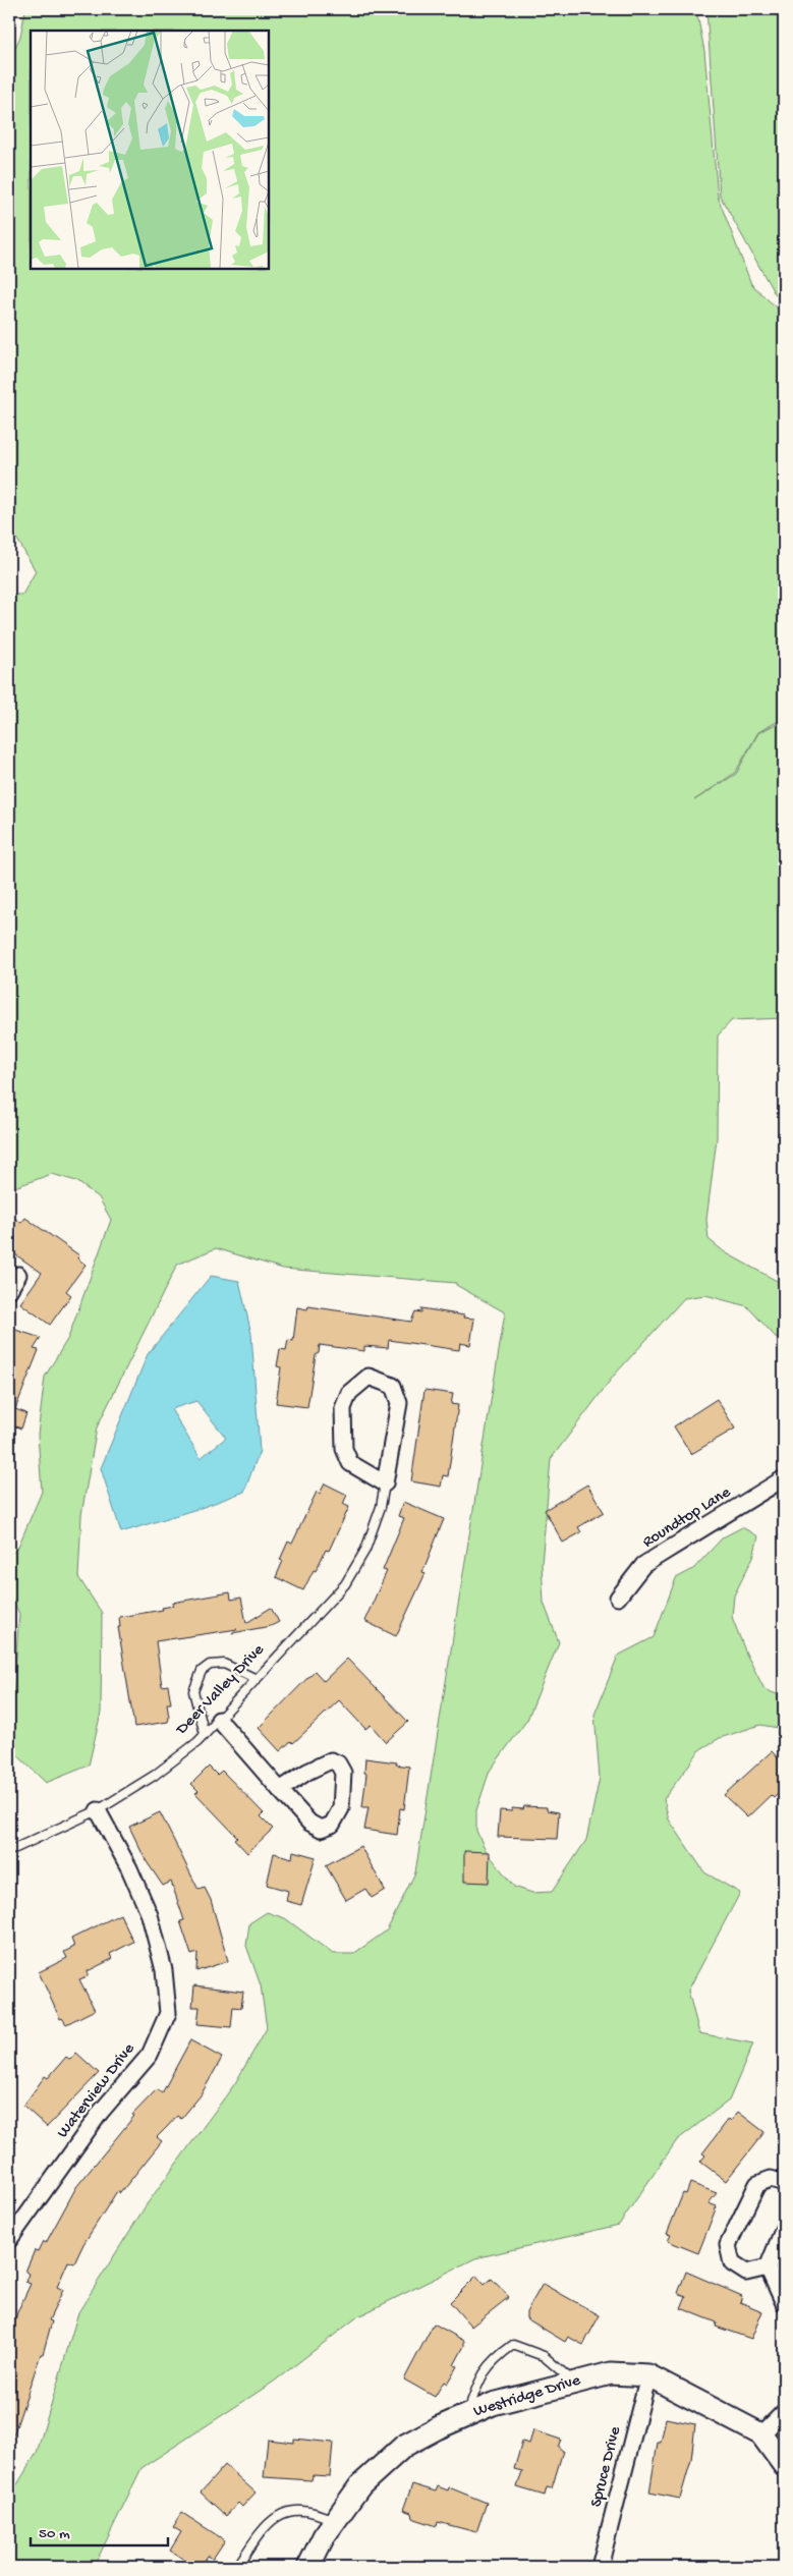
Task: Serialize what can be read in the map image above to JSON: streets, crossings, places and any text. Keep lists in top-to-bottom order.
{
  "streets": {
    "street": [
      "Roundtop Lane",
      "Deer Valley Drive",
      "Waterview Drive",
      "Westridge Drive",
      "Spruce Drive"
    ]
  },
  "crossings": [
    ["Deer Valley Drive", "Waterview Drive"],
    ["Westridge Drive", "Spruce Drive"]
  ],
  "scale_bar": "50 m"
}
